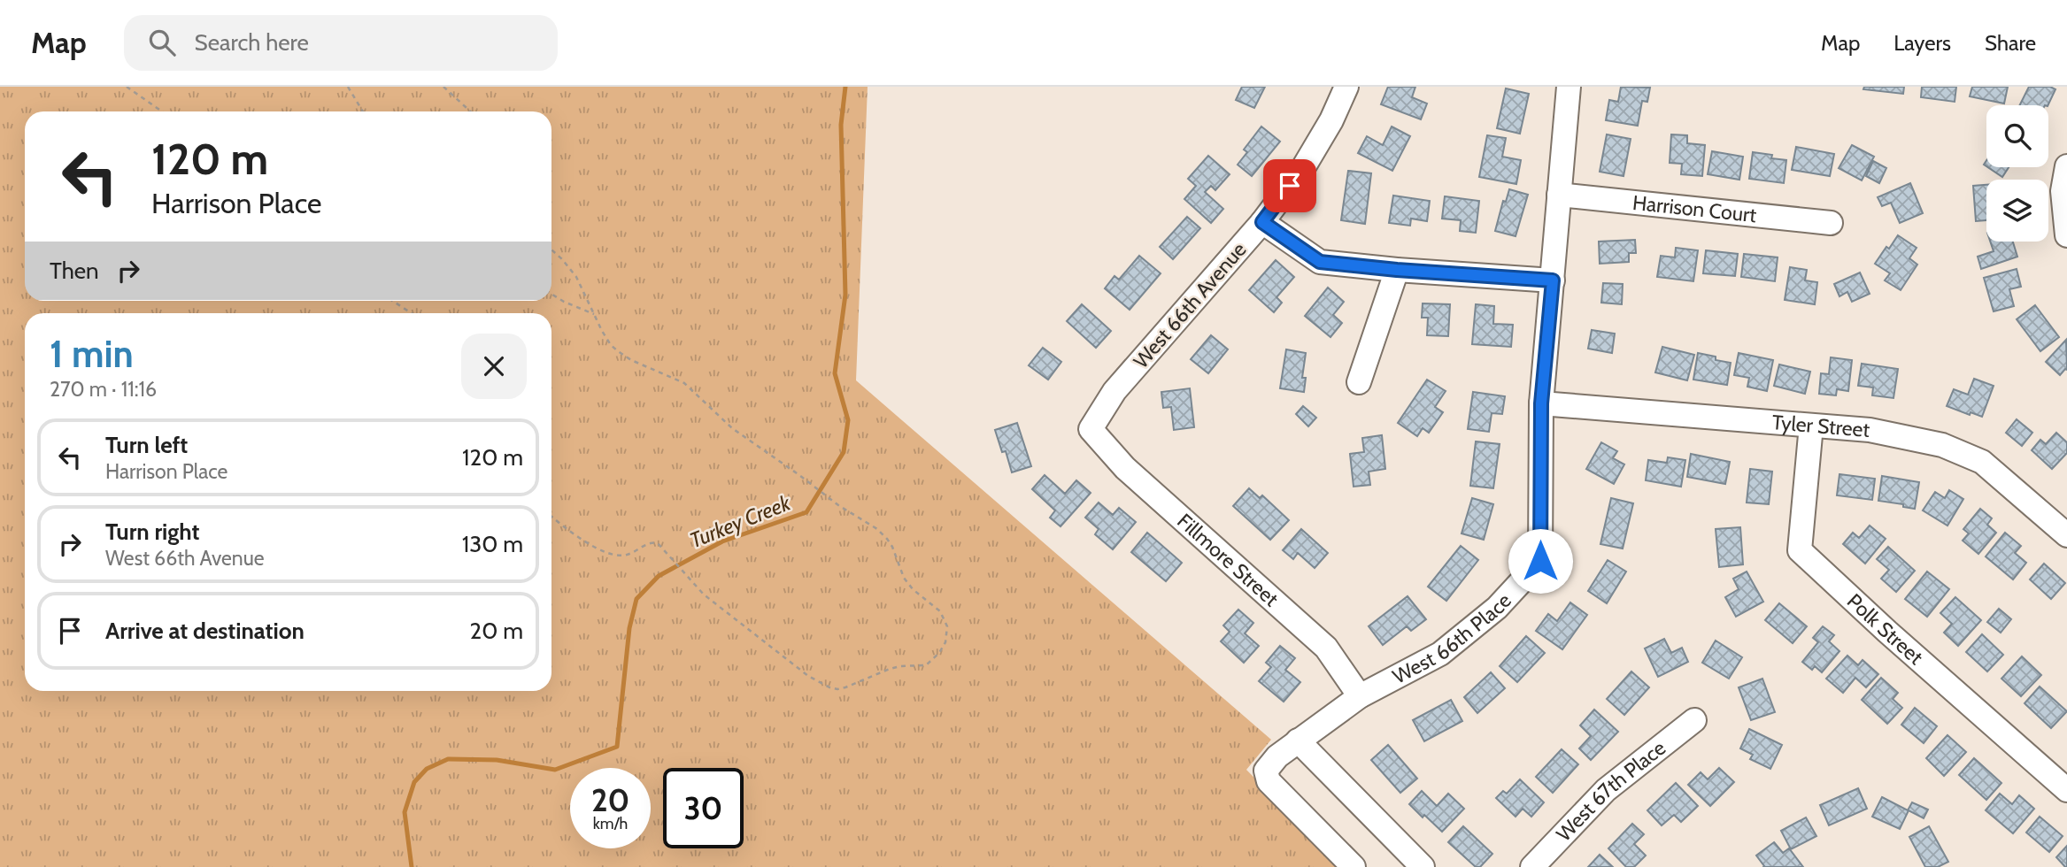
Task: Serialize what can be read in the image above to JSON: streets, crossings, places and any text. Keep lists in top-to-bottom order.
{
  "streets": {
    "street": [
      "Harrison Court",
      "West 66th Avenue",
      "Tyler Street",
      "Fillmore Street",
      "Polk Street",
      "West 66th Place",
      "West 67th Place"
    ]
  },
  "crossings": [
    ["Harrison Court", "West 66th Place"],
    ["West 66th Avenue", "Fillmore Street"],
    ["Tyler Street", "Polk Street"],
    ["Tyler Street", "West 66th Place"],
    ["Fillmore Street", "West 66th Place"]
  ],
  "water": ["Turkey Creek"],
  "page": {
    "header": "Map",
    "search": "Search here",
    "nav": ["Map", "Layers", "Share"],
    "turn": ["120 m", "Harrison Place"],
    "then": "Then",
    "heading": ["1 min", "270 m · 11:16"],
    "list": [
      {
        "name": "Turn left",
        "note": "Harrison Place",
        "value": "120 m"
      },
      {
        "name": "Turn right",
        "note": "West 66th Avenue",
        "value": "130 m"
      },
      {
        "name": "Arrive at destination",
        "value": "20 m"
      }
    ],
    "speed": "20 km/h",
    "limit": "30"
  }
}
